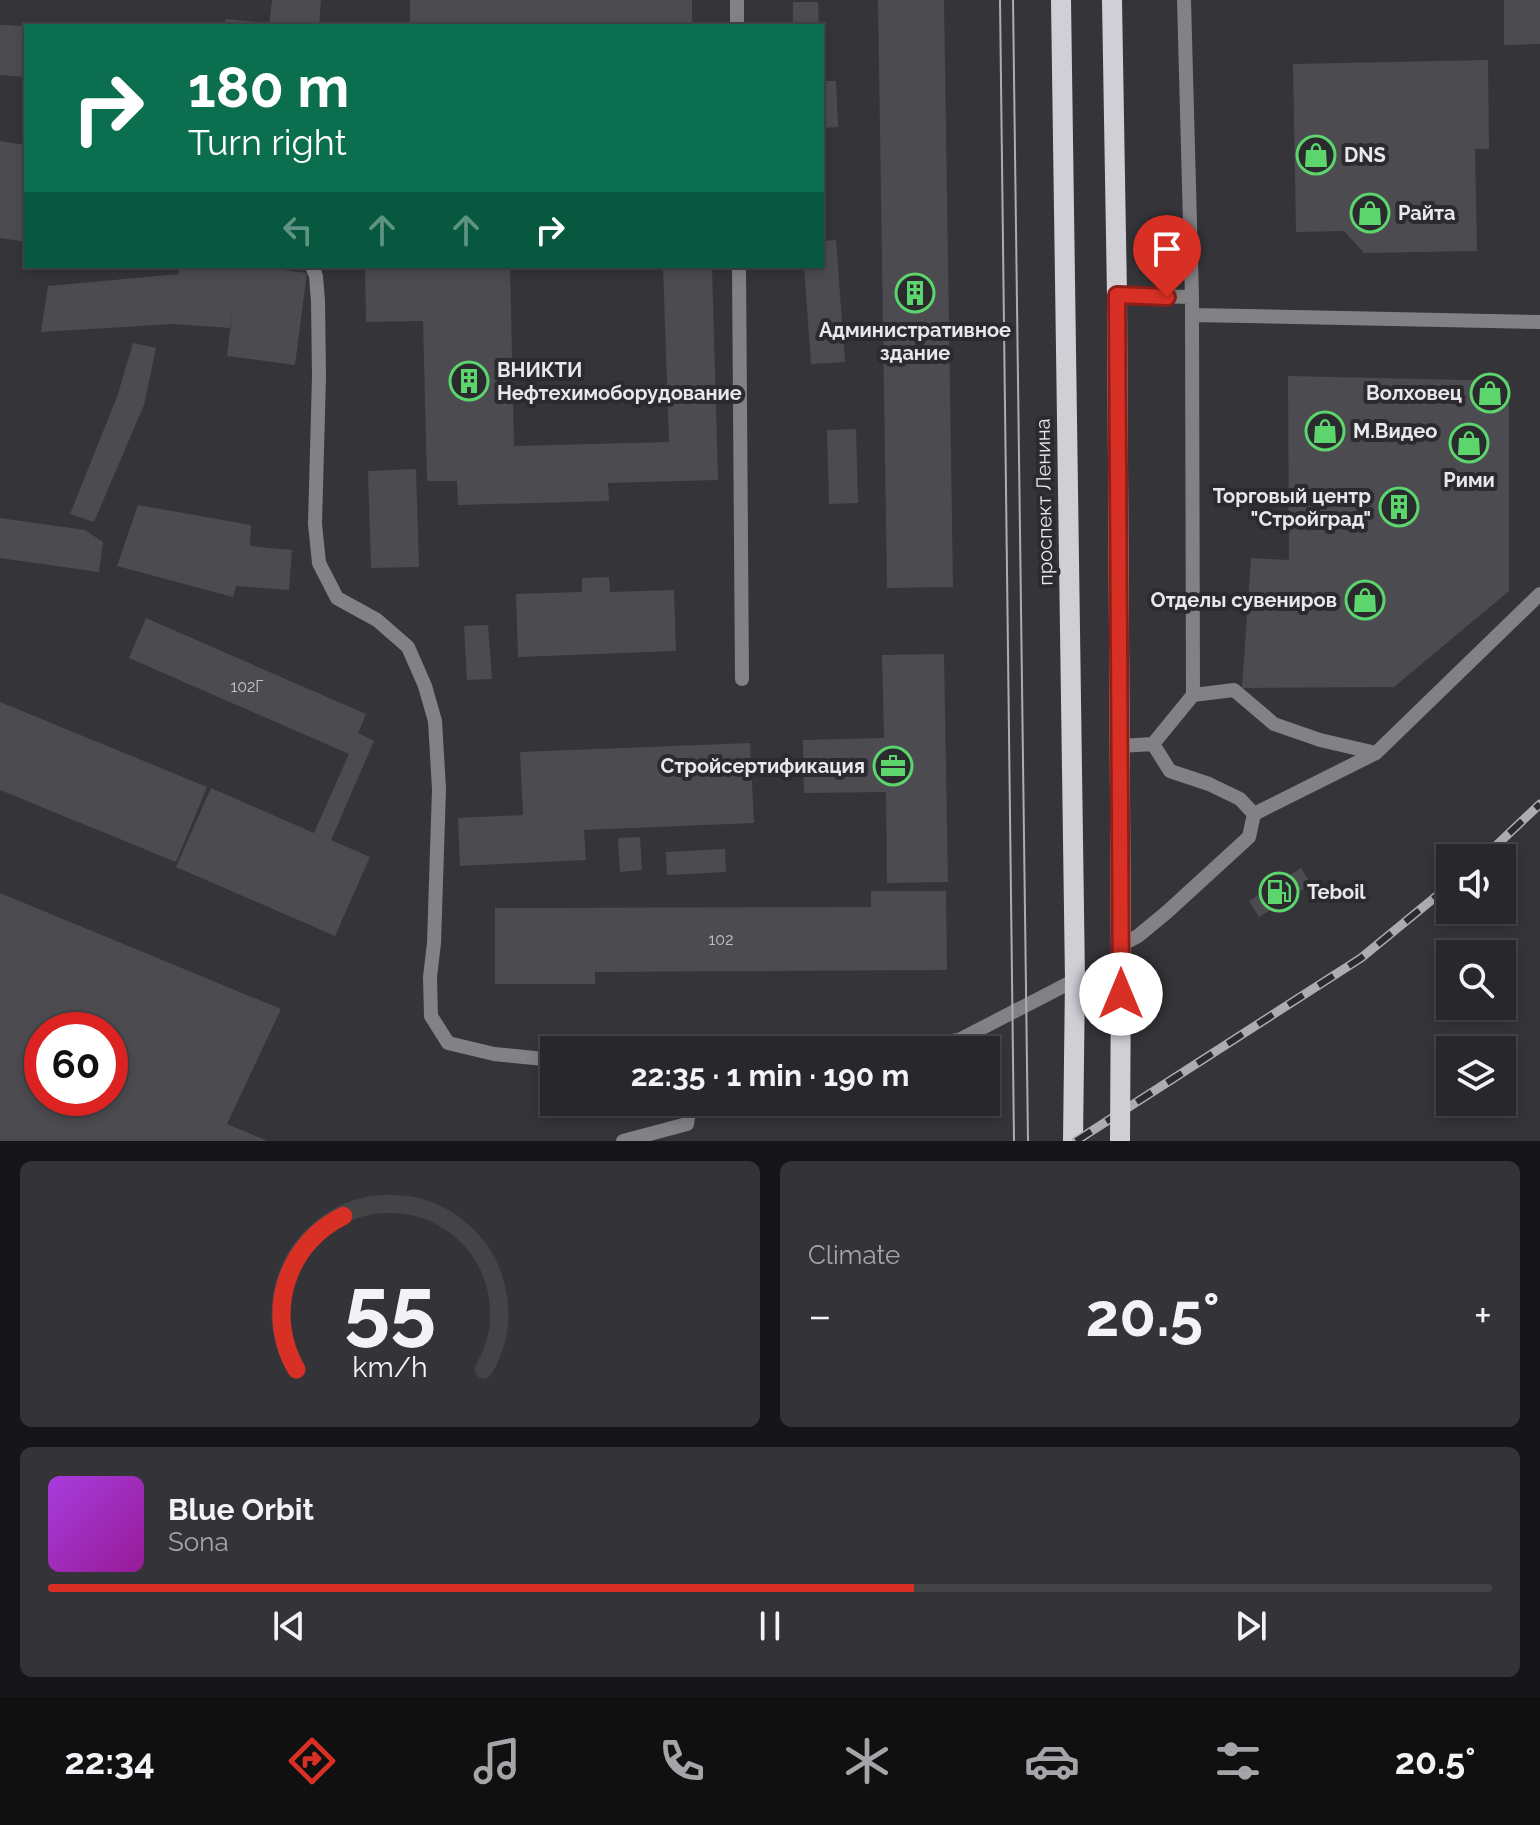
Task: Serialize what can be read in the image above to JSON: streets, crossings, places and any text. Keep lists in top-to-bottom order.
{
  "streets": {
    "main road": ["проспект Ленина"]
  },
  "places": {
    "shop": [
      "DNS",
      "Райта",
      "Волховец",
      "М.Видео",
      "Рими",
      "Отделы сувениров"
    ],
    "building": ["Административное здание", "ВНИКТИ Нефтехимоборудование", "Торговый центр \"Стройград\""],
    "office": ["Стройсертификация"],
    "fuel station": ["Teboil"]
  },
  "house_numbers": ["102Г", "102"],
  "page": {
    "turn": ["180 m", "Turn right"],
    "limit": "60",
    "trip": "22:35 · 1 min · 190 m",
    "tile": "Climate",
    "heat": ["−", "20.5°", "+"],
    "song": ["Blue Orbit", "Sona"],
    "tabs": ["22:34", "20.5°"],
    "gauge": ["55", "km/h"]
  }
}
